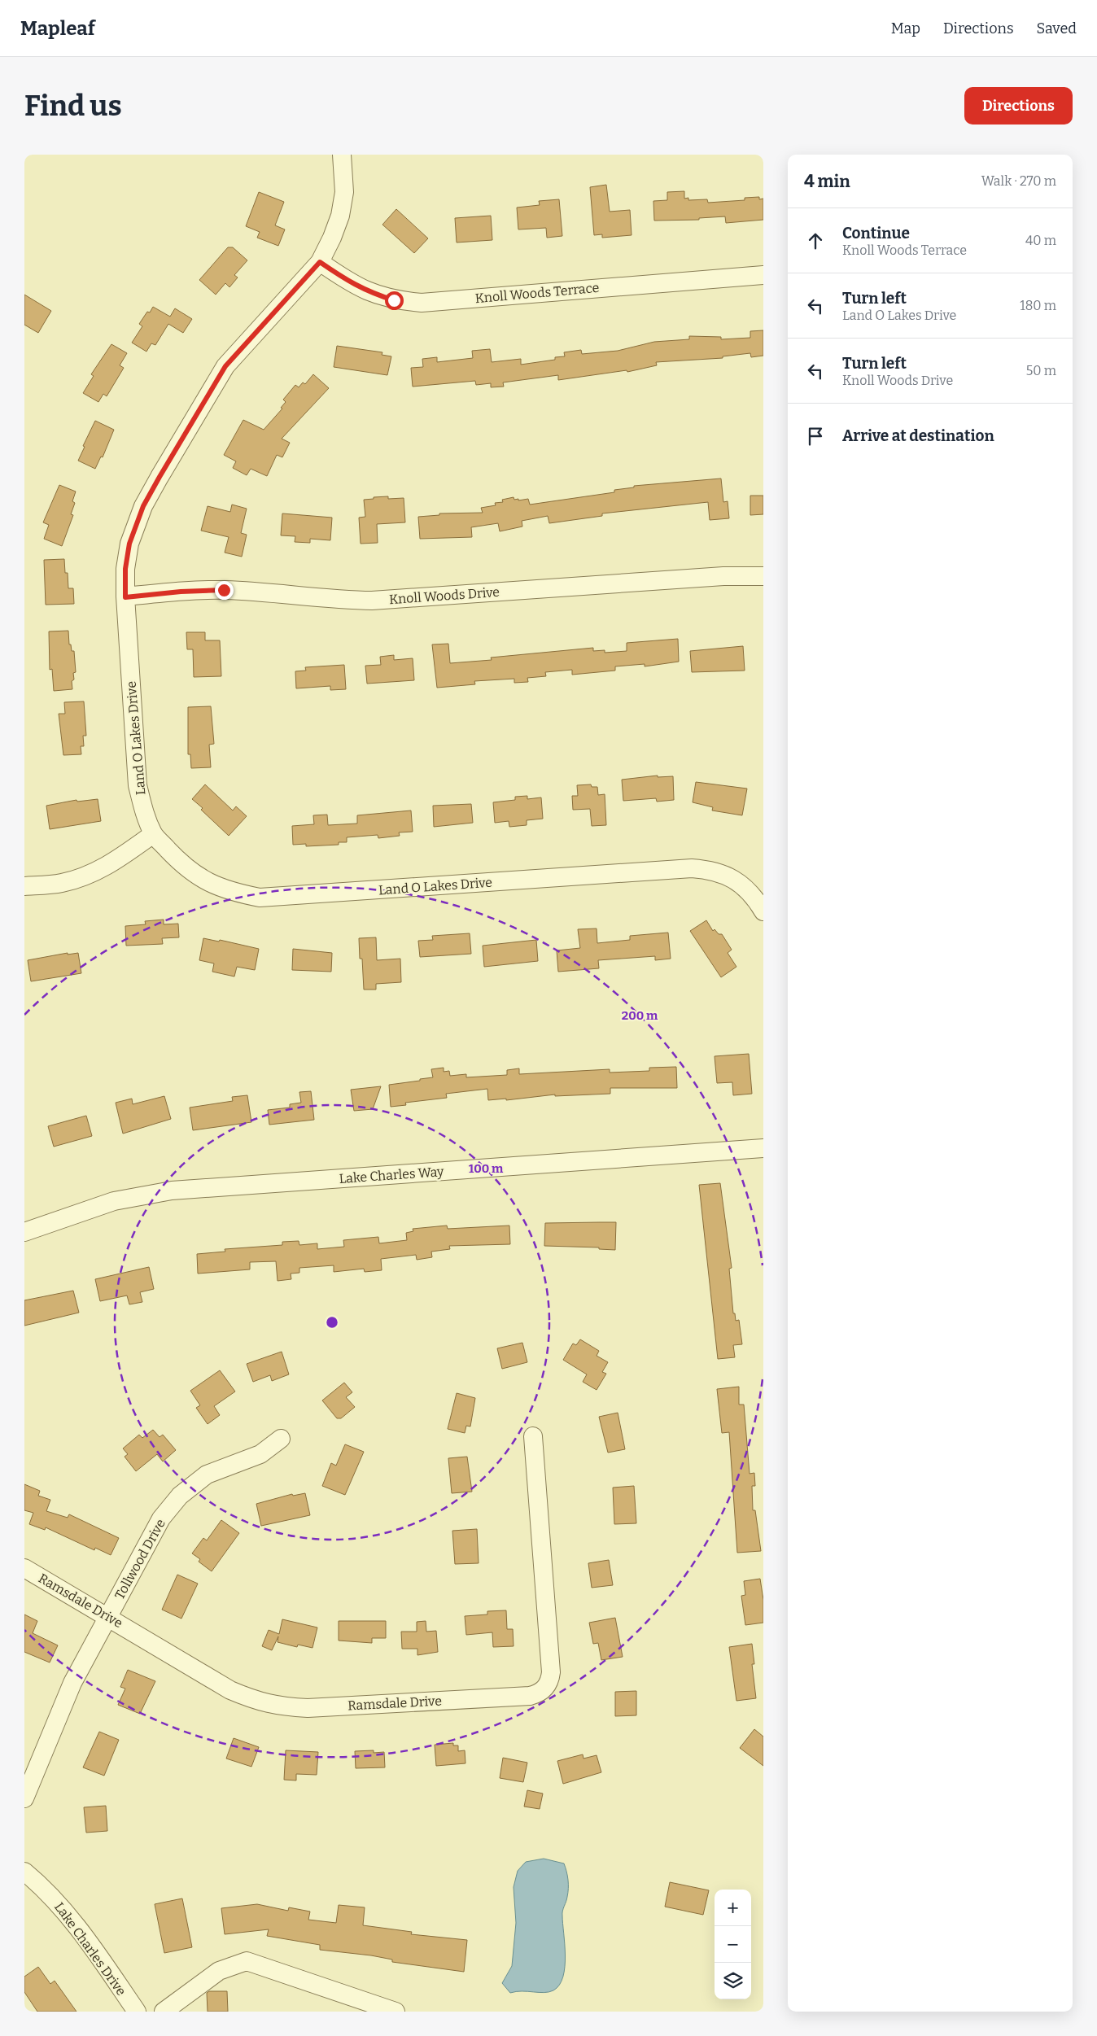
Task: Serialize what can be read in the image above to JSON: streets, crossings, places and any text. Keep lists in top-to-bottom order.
{
  "streets": {
    "street": [
      "Knoll Woods Terrace",
      "Knoll Woods Drive",
      "Land O Lakes Drive",
      "Lake Charles Way",
      "Tollwood Drive",
      "Ramsdale Drive",
      "Lake Charles Drive"
    ]
  },
  "crossings": [
    ["Knoll Woods Terrace", "Land O Lakes Drive"],
    ["Knoll Woods Drive", "Land O Lakes Drive"],
    ["Tollwood Drive", "Ramsdale Drive"]
  ],
  "page": {
    "header": "Mapleaf",
    "nav": ["Map", "Directions", "Saved"],
    "buttons": "Directions",
    "title": "Find us",
    "heading": ["4 min", "Walk · 270 m"],
    "list": [
      ["Continue", "Knoll Woods Terrace", "40 m"],
      ["Turn left", "Land O Lakes Drive", "180 m"],
      ["Turn left", "Knoll Woods Drive", "50 m"],
      "Arrive at destination"
    ],
    "map_buttons": ["+", "−"]
  },
  "rings": ["200 m", "100 m"]
}
